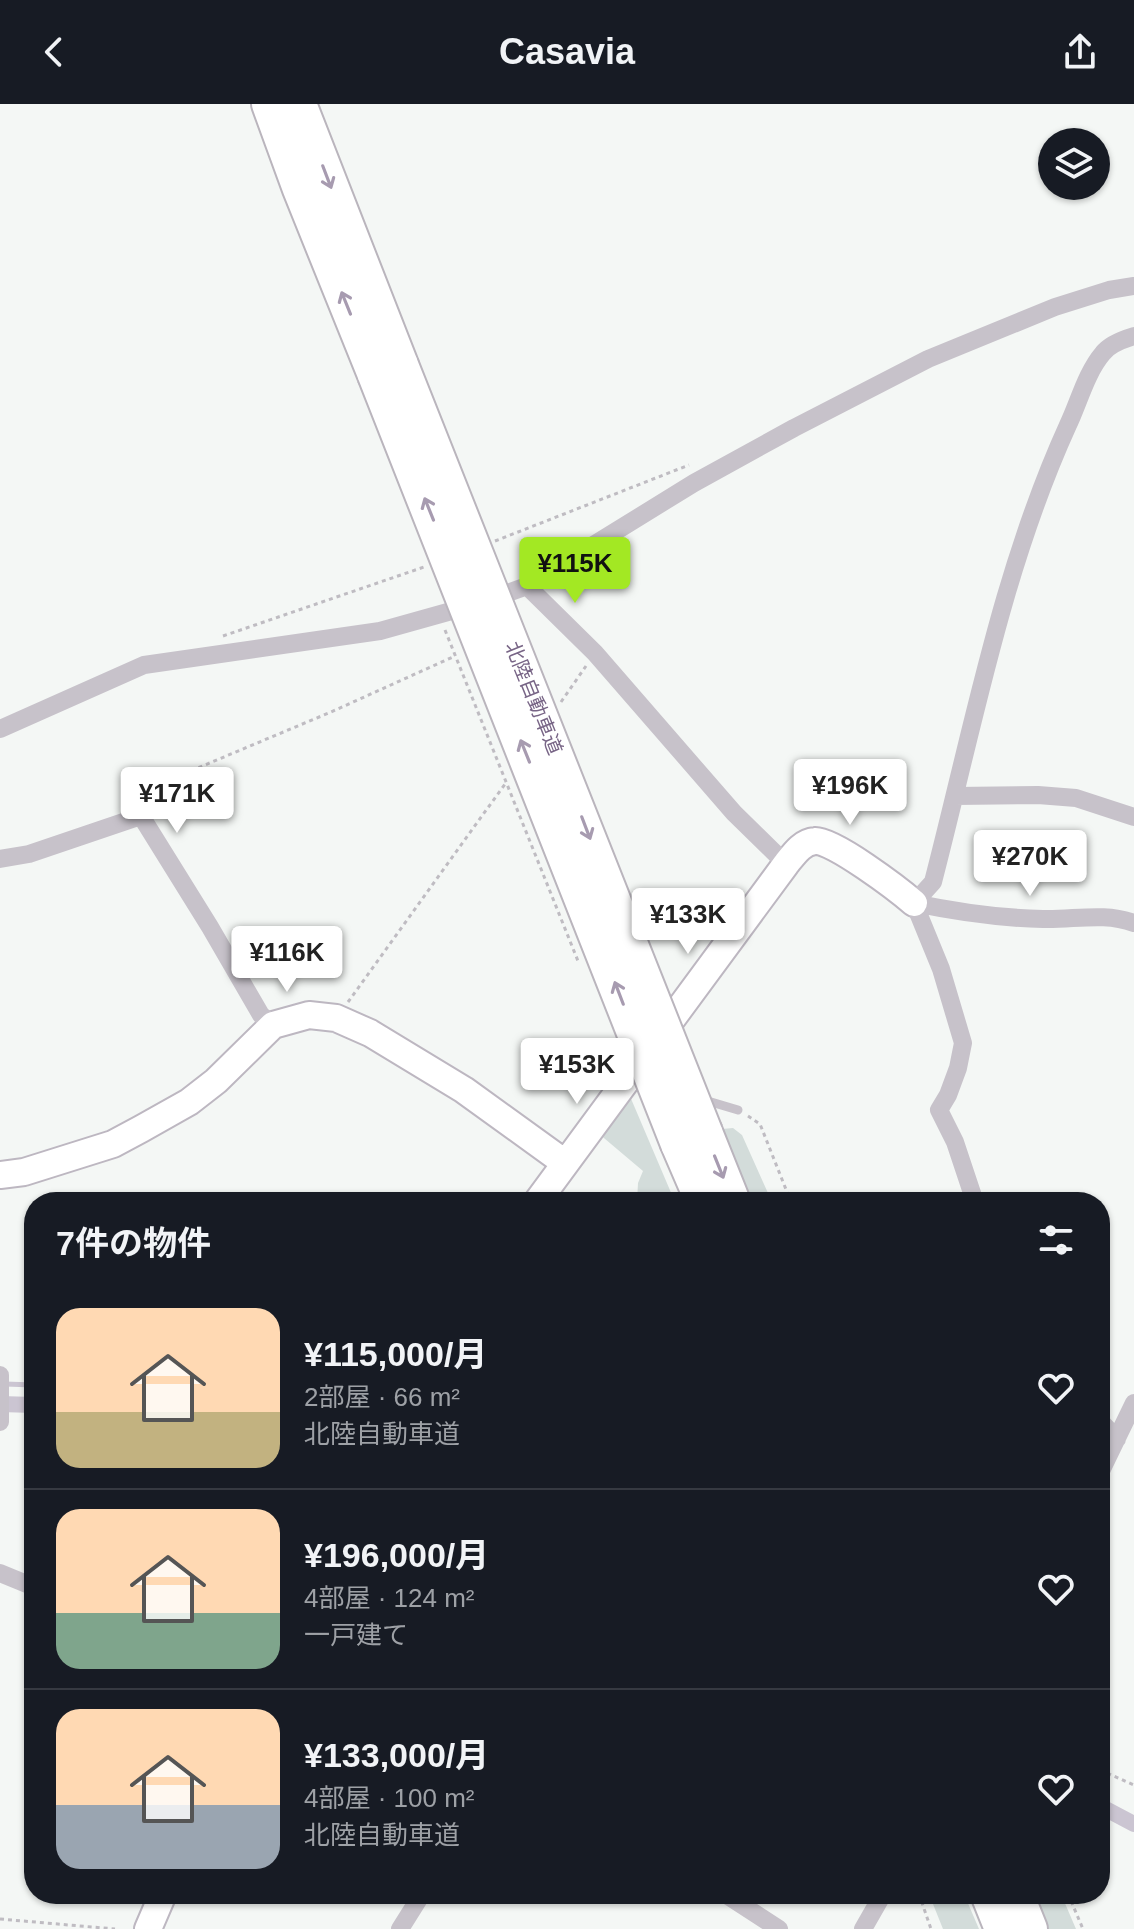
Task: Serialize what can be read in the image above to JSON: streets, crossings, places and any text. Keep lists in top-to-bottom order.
{
  "streets": {
    "highway": ["北陸自動車道"]
  },
  "page": {
    "header": "Casavia",
    "price": [
      "¥115K",
      "¥196K",
      "¥171K",
      "¥270K",
      "¥133K",
      "¥116K",
      "¥153K"
    ],
    "heading": "7件の物件",
    "list": [
      {
        "name": "¥115,000/月",
        "note": "2部屋 · 66 m² · 北陸自動車道"
      },
      {
        "name": "¥196,000/月",
        "note": "4部屋 · 124 m² · 一戸建て"
      },
      {
        "name": "¥133,000/月",
        "note": "4部屋 · 100 m² · 北陸自動車道"
      }
    ]
  }
}
